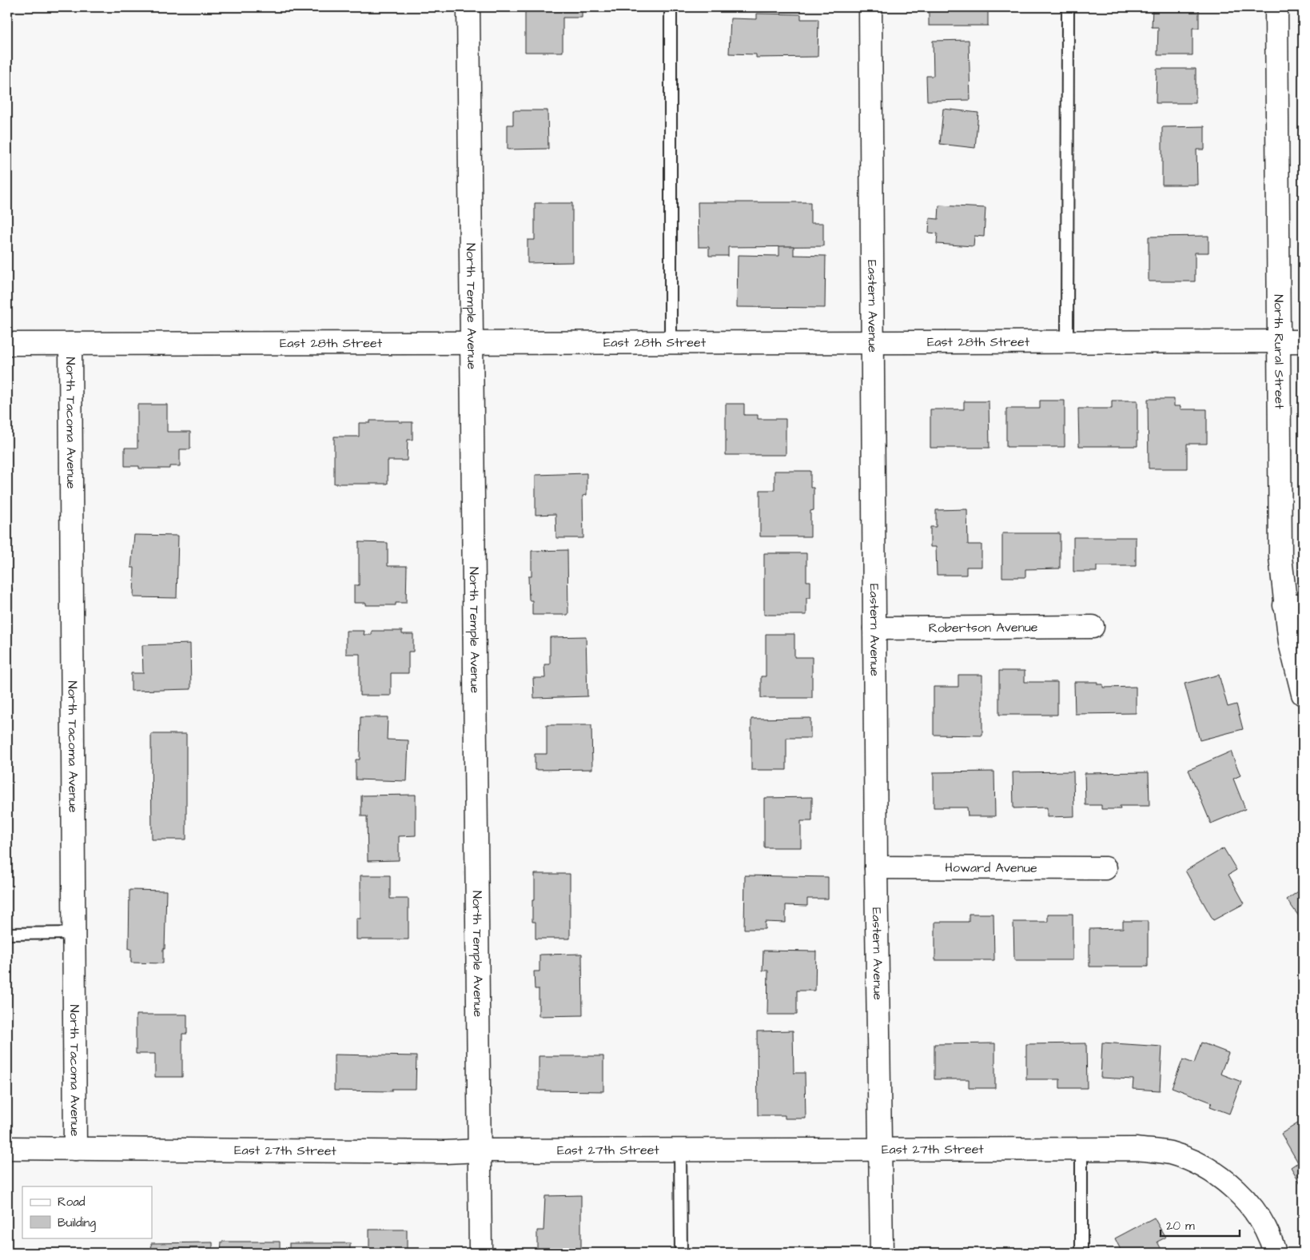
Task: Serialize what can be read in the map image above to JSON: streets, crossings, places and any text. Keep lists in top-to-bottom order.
{
  "streets": {
    "street": [
      "North Temple Avenue",
      "Eastern Avenue",
      "East 28th Street",
      "North Rural Street",
      "North Tacoma Avenue",
      "Robertson Avenue",
      "Howard Avenue",
      "East 27th Street"
    ]
  },
  "crossings": [
    ["North Temple Avenue", "East 28th Street"],
    ["North Temple Avenue", "East 27th Street"],
    ["Eastern Avenue", "East 28th Street"],
    ["Eastern Avenue", "Robertson Avenue"],
    ["Eastern Avenue", "Howard Avenue"],
    ["Eastern Avenue", "East 27th Street"],
    ["East 28th Street", "North Rural Street"],
    ["East 28th Street", "North Tacoma Avenue"],
    ["North Tacoma Avenue", "East 27th Street"]
  ],
  "legend": ["Road", "Building"],
  "scale_bar": "20 m"
}
